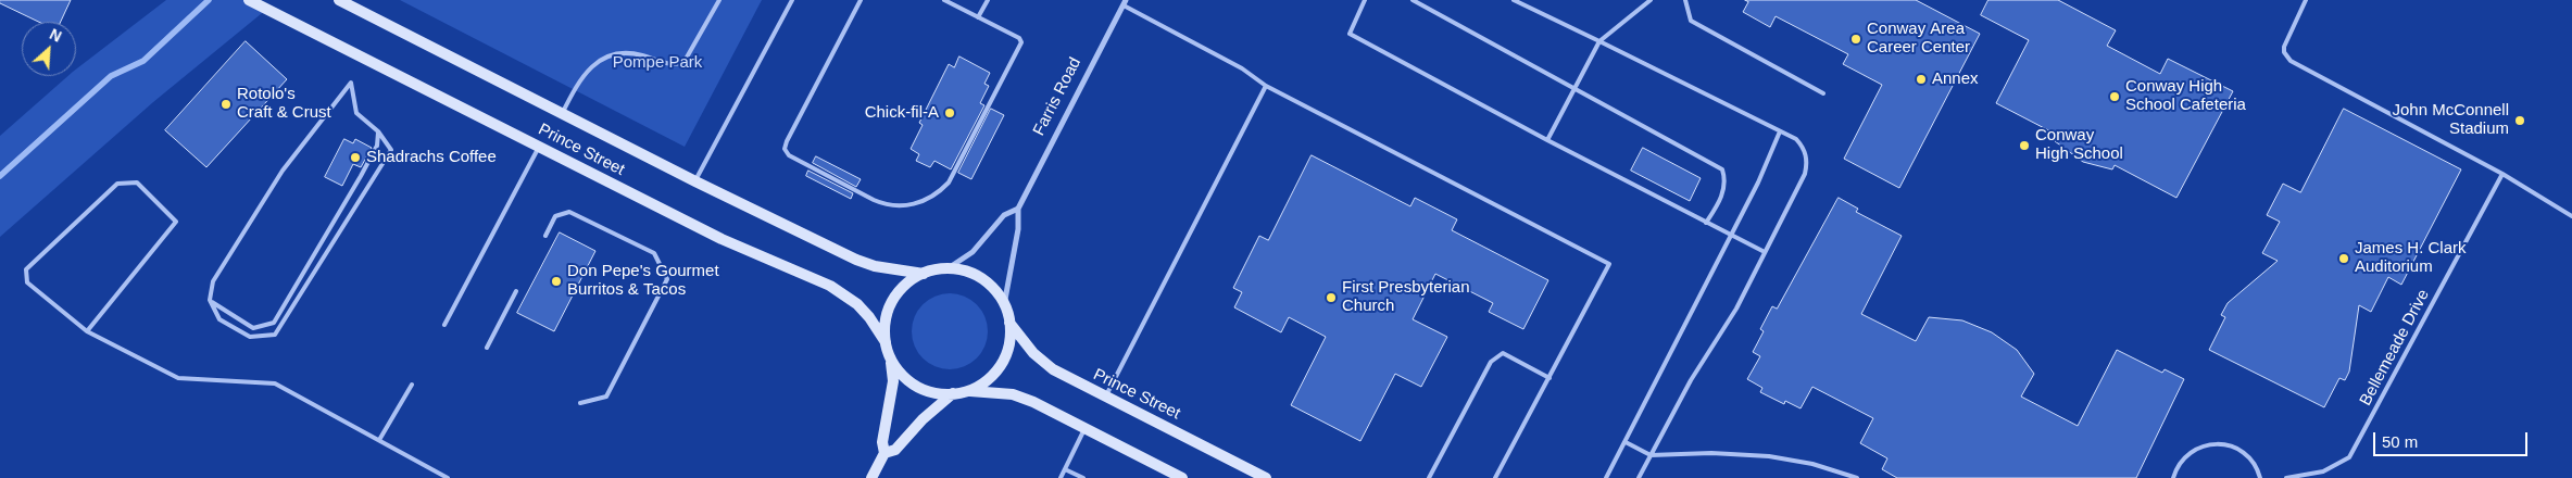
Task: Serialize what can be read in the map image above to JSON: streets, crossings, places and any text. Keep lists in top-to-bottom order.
{
  "streets": {
    "main road": ["Prince Street"],
    "street": ["Farris Road"],
    "lane": ["Bellemeade Drive"]
  },
  "crossings": [
    ["Farris Road", "Prince Street"]
  ],
  "parks": ["Pompe Park"],
  "places": [
    "Conway Area Career Center",
    "Annex",
    "Conway High School Cafeteria",
    "Rotolo's Craft & Crust",
    "Chick-fil-A",
    "John McConnell Stadium",
    "Conway High School",
    "Shadrachs Coffee",
    "James H. Clark Auditorium",
    "Don Pepe's Gourmet Burritos & Tacos",
    "First Presbyterian Church"
  ],
  "scale_bar": "50 m",
  "north": "top right"
}
